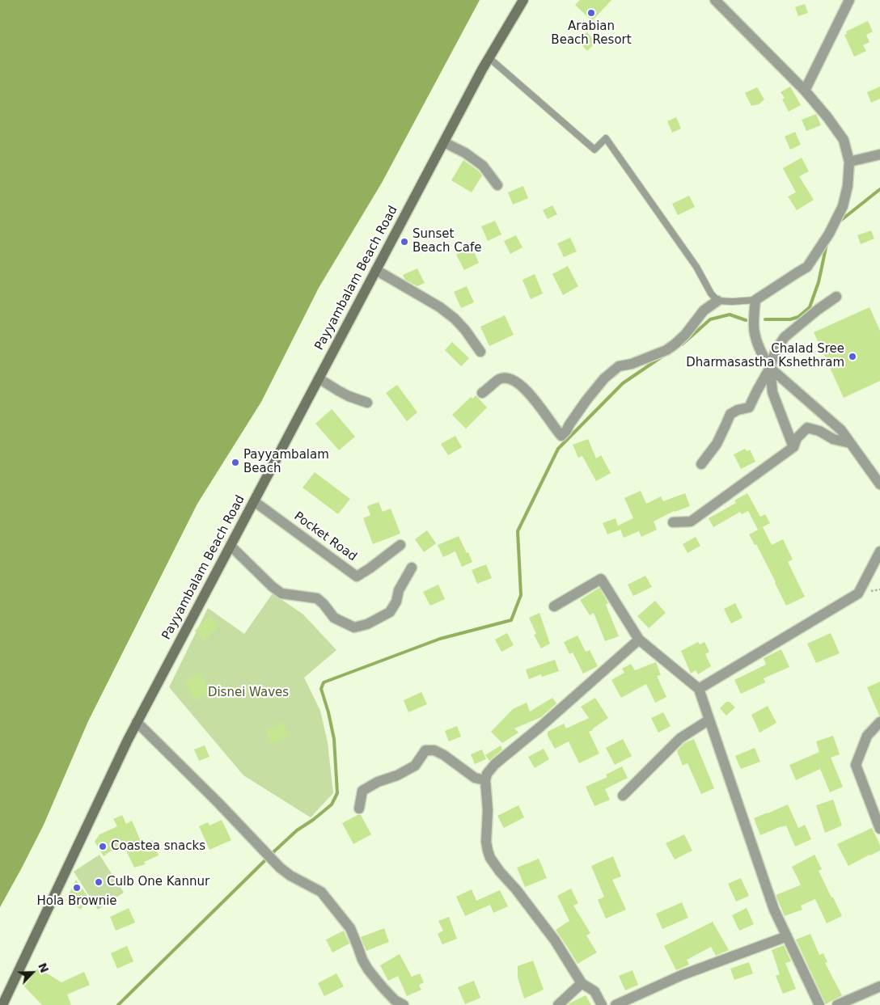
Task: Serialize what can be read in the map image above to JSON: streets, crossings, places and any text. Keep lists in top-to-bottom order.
{
  "streets": {
    "main road": ["Payyambalam Beach Road"],
    "street": ["Pocket Road"]
  },
  "crossings": [
    ["Payyambalam Beach Road", "Pocket Road"]
  ],
  "parks": ["Disnei Waves"],
  "places": [
    "Arabian Beach Resort",
    "Sunset Beach Cafe",
    "Chalad Sree Dharmasastha Kshethram",
    "Payyambalam Beach",
    "Coastea snacks",
    "Culb One Kannur",
    "Hola Brownie"
  ],
  "north": "top right"
}
